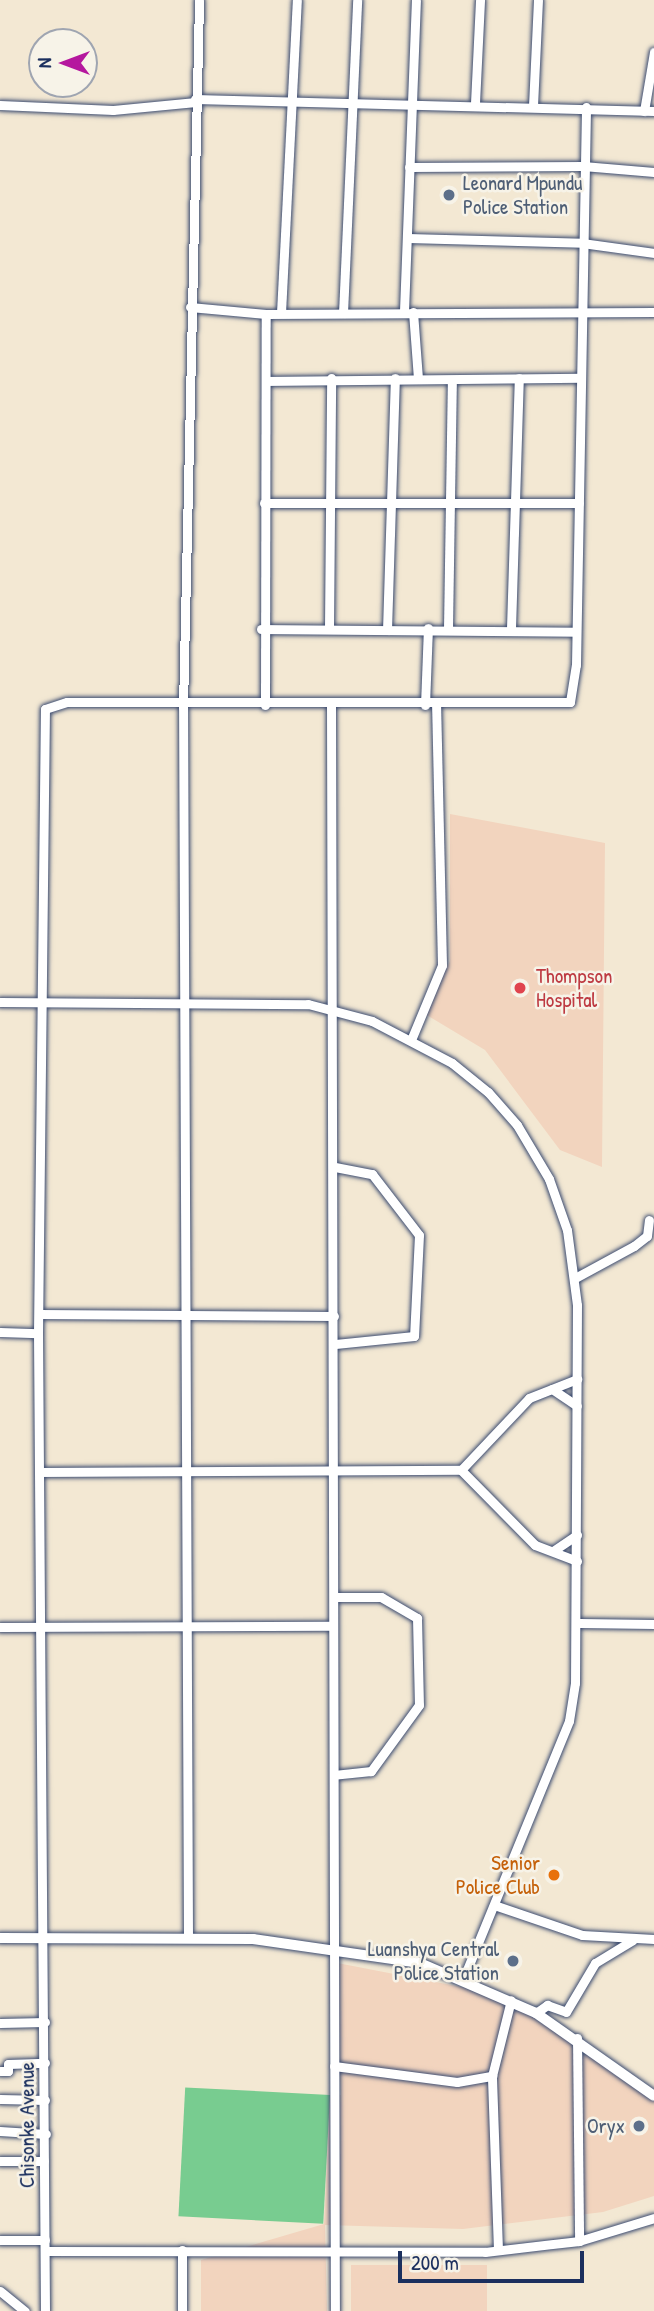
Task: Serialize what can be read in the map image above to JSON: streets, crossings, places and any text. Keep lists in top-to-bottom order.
{
  "streets": {
    "street": ["Chisonke Avenue"]
  },
  "places": [
    "Leonard Mpundu Police Station",
    "Thompson Hospital",
    "Senior Police Club",
    "Luanshya Central Police Station",
    "Oryx"
  ],
  "scale_bar": "200 m",
  "north": "left"
}
